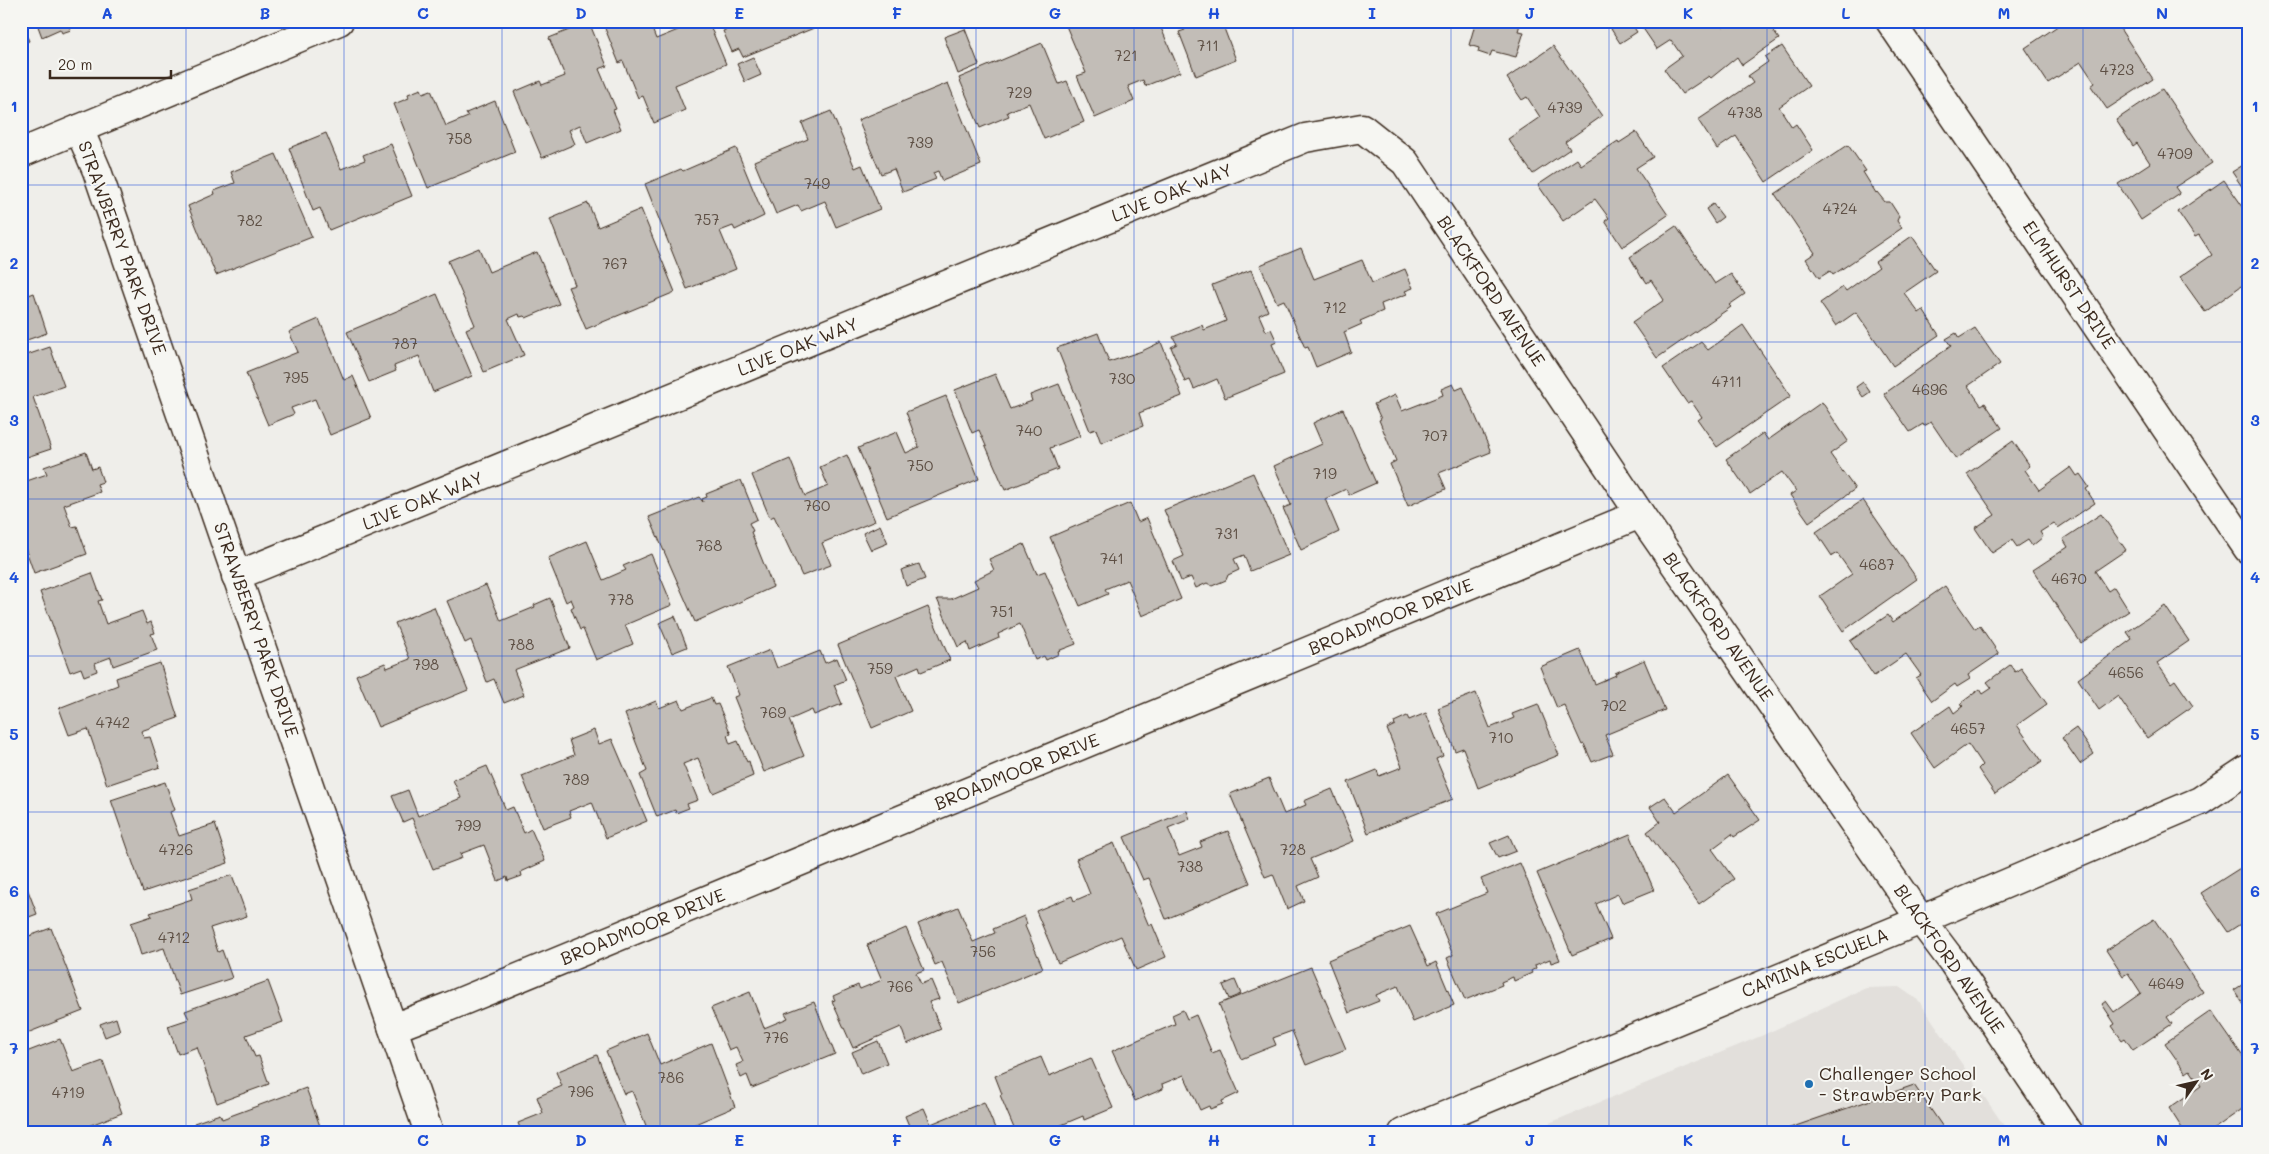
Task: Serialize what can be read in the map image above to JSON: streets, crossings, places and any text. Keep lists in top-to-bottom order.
{
  "streets": {
    "street": [
      "LIVE OAK WAY",
      "STRAWBERRY PARK DRIVE",
      "ELMHURST DRIVE",
      "BLACKFORD AVENUE",
      "BROADMOOR DRIVE",
      "CAMINA ESCUELA"
    ]
  },
  "crossings": [
    ["LIVE OAK WAY", "STRAWBERRY PARK DRIVE"],
    ["LIVE OAK WAY", "BLACKFORD AVENUE"],
    ["STRAWBERRY PARK DRIVE", "BROADMOOR DRIVE"],
    ["BLACKFORD AVENUE", "BROADMOOR DRIVE"],
    ["BLACKFORD AVENUE", "CAMINA ESCUELA"]
  ],
  "places": ["Challenger School - Strawberry Park"],
  "house_numbers": [
    "711",
    "721",
    "4723",
    "729",
    "4739",
    "4738",
    "758",
    "739",
    "4709",
    "749",
    "4724",
    "757",
    "782",
    "767",
    "712",
    "787",
    "795",
    "730",
    "4711",
    "4696",
    "740",
    "707",
    "750",
    "719",
    "760",
    "731",
    "768",
    "741",
    "4687",
    "4670",
    "778",
    "751",
    "788",
    "798",
    "759",
    "4656",
    "702",
    "769",
    "4742",
    "4657",
    "710",
    "789",
    "799",
    "4726",
    "728",
    "738",
    "4712",
    "756",
    "4649",
    "766",
    "776",
    "786",
    "796",
    "4719"
  ],
  "scale_bar": "20 m",
  "north": "top right",
  "grid": {
    "columns": [
      "A",
      "B",
      "C",
      "D",
      "E",
      "F",
      "G",
      "H",
      "I",
      "J",
      "K",
      "L",
      "M",
      "N"
    ],
    "rows": [
      "1",
      "2",
      "3",
      "4",
      "5",
      "6",
      "7"
    ]
  }
}
